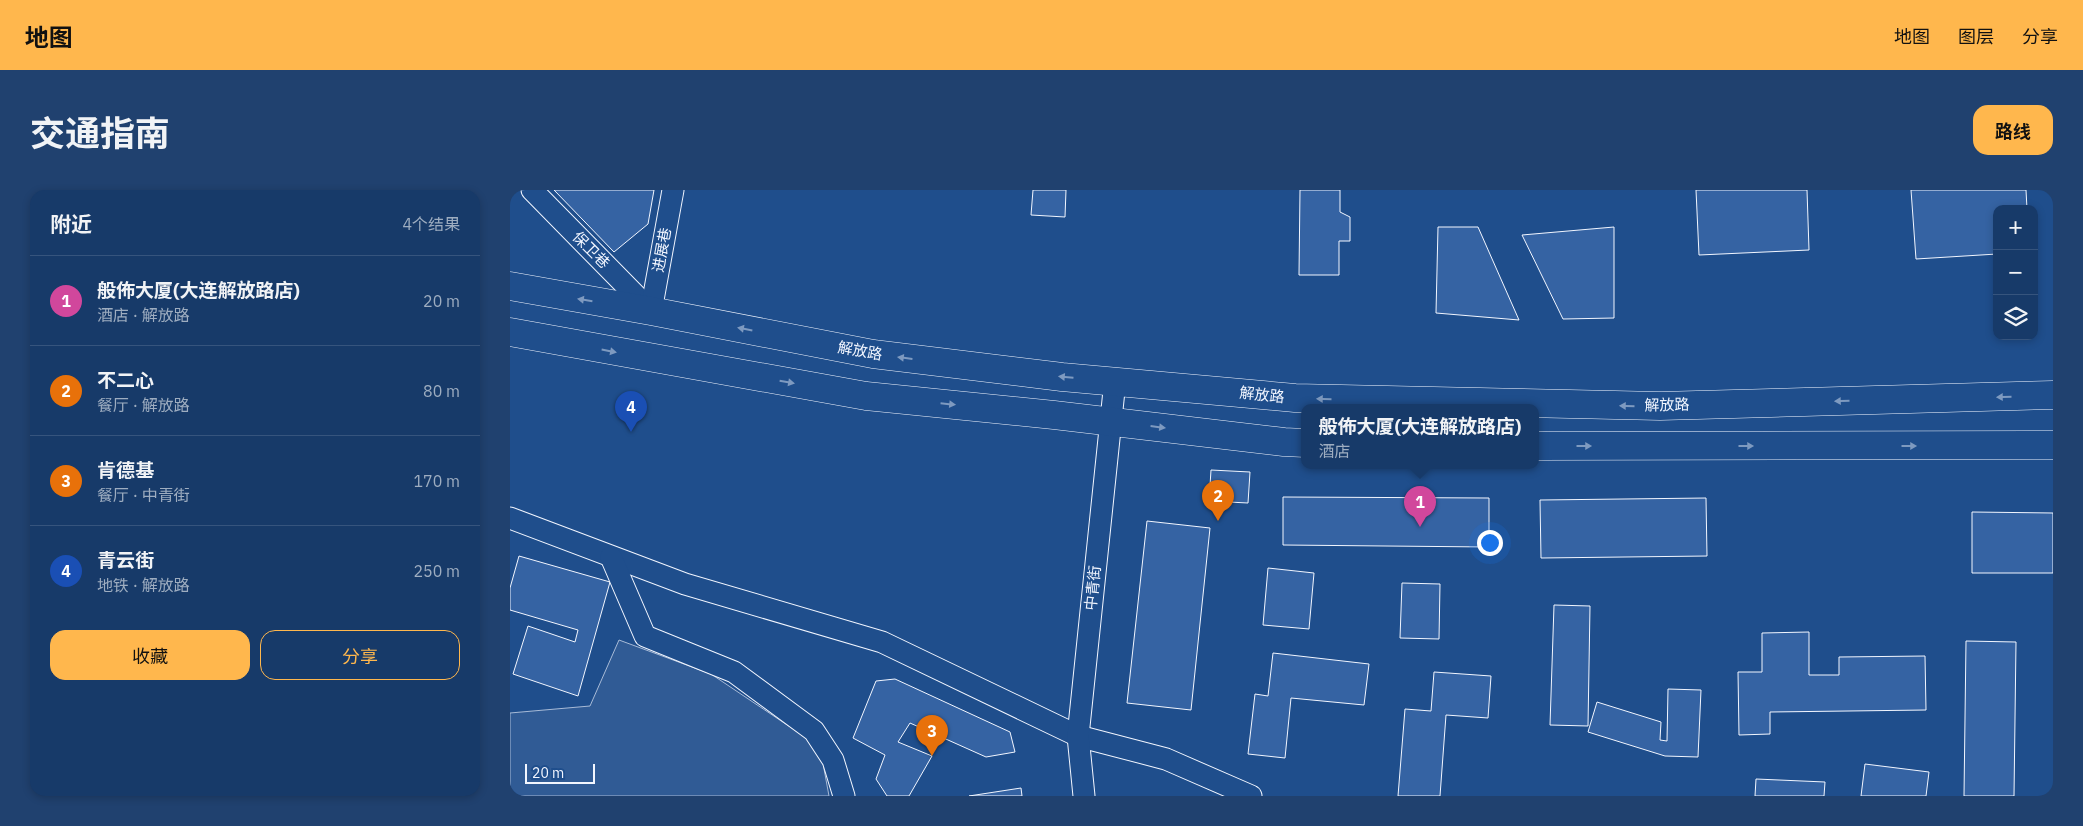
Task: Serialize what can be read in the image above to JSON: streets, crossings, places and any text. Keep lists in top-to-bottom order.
{
  "streets": {
    "main road": ["解放路"],
    "street": ["保卫巷", "进展巷", "中青街"]
  },
  "crossings": [
    ["保卫巷", "进展巷"],
    ["保卫巷", "解放路"],
    ["进展巷", "解放路"],
    ["解放路", "中青街"]
  ],
  "scale_bar": "20 m",
  "page": {
    "header": "地图",
    "nav": ["地图", "图层", "分享"],
    "title": "交通指南",
    "buttons": [
      "路线",
      ["收藏", "分享"]
    ],
    "heading": ["附近", "4个结果"],
    "map_buttons": ["+", "−"],
    "list": [
      {
        "mark": "1",
        "name": "般佈大厦(大连解放路店)",
        "note": "酒店 · 解放路",
        "value": "20 m"
      },
      {
        "mark": "2",
        "name": "不二心",
        "note": "餐厅 · 解放路",
        "value": "80 m"
      },
      {
        "mark": "3",
        "name": "肯德基",
        "note": "餐厅 · 中青街",
        "value": "170 m"
      },
      {
        "mark": "4",
        "name": "青云街",
        "note": "地铁 · 解放路",
        "value": "250 m"
      }
    ],
    "pins": [
      "4",
      "2",
      "1",
      "3"
    ],
    "popup": ["般佈大厦(大连解放路店)", "酒店"],
    "scale": "20 m"
  }
}
